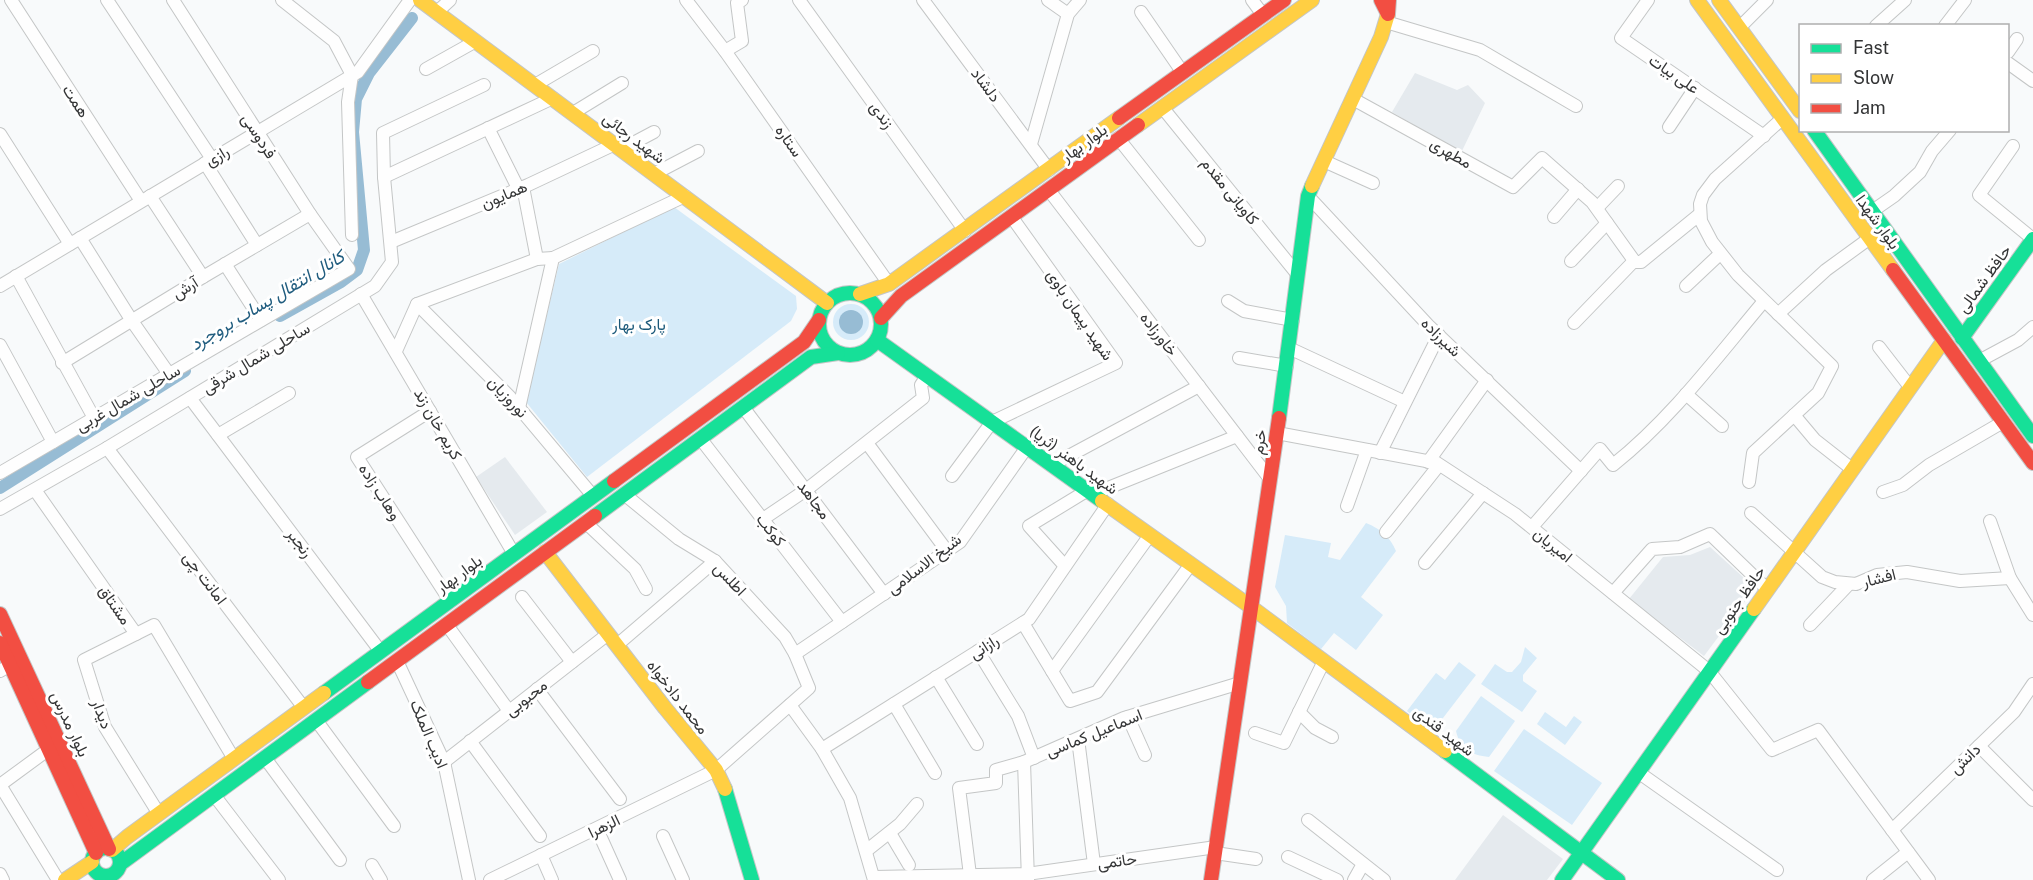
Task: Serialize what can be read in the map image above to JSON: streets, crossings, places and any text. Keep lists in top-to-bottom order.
{
  "streets": {
    "main road": [
      "شهید رجائی",
      "بلوار بهار",
      "بلوار شهدا",
      "حافظ شمالی",
      "خرم",
      "شهید باهنر (ثریا)",
      "حافظ جنوبی",
      "محمد دادخواه",
      "بلوار مدرس",
      "شهید قندی"
    ],
    "street": [
      "علی بیات",
      "دلشاد",
      "همت",
      "زندی",
      "فردوسی",
      "ستاره",
      "مطهری",
      "رازی",
      "کاویانی مقدم",
      "همایون",
      "آرش",
      "شهید پیمان باوی",
      "خاورزاده",
      "شیرزاده",
      "ساحلی شمال شرقی",
      "نوروزیان",
      "ساحلی شمال غربی",
      "کریم خان زند",
      "وهاب زاده",
      "مجاهد",
      "کوکب",
      "رنجبر",
      "امیریان",
      "شیخ الاسلامی",
      "امانت چی",
      "افشار",
      "اطلس",
      "مشتاق",
      "رازانی",
      "محبوبی",
      "دیدار",
      "اسماعیل کماسی",
      "ادیب الملک",
      "دانش",
      "الزهرا",
      "حاتمی"
    ]
  },
  "crossings": [
    ["دلشاد", "بلوار بهار"],
    ["همت", "رازی"],
    ["همت", "آرش"],
    ["زندی", "بلوار بهار"],
    ["فردوسی", "رازی"],
    ["فردوسی", "آرش"],
    ["فردوسی", "ساحلی شمال غربی"],
    ["شهید رجائی", "بلوار بهار"],
    ["شهید رجائی", "همایون"],
    ["شهید رجائی", "شهید باهنر (ثریا)"],
    ["ستاره", "بلوار بهار"],
    ["بلوار بهار", "کاویانی مقدم"],
    ["بلوار بهار", "شهید پیمان باوی"],
    ["بلوار بهار", "خاورزاده"],
    ["بلوار بهار", "نوروزیان"],
    ["بلوار بهار", "کریم خان زند"],
    ["بلوار بهار", "شهید باهنر (ثریا)"],
    ["بلوار بهار", "وهاب زاده"],
    ["بلوار بهار", "مجاهد"],
    ["بلوار بهار", "کوکب"],
    ["بلوار بهار", "رنجبر"],
    ["بلوار بهار", "امانت چی"],
    ["بلوار بهار", "اطلس"],
    ["بلوار بهار", "مشتاق"],
    ["بلوار بهار", "محمد دادخواه"],
    ["بلوار بهار", "دیدار"],
    ["بلوار بهار", "بلوار مدرس"],
    ["بلوار بهار", "ادیب الملک"],
    ["مطهری", "خرم"],
    ["کاویانی مقدم", "خرم"],
    ["همایون", "ساحلی شمال شرقی"],
    ["بلوار شهدا", "حافظ شمالی"],
    ["بلوار شهدا", "حافظ جنوبی"],
    ["شهید پیمان باوی", "شهید باهنر (ثریا)"],
    ["خاورزاده", "خرم"],
    ["شیرزاده", "خرم"],
    ["ساحلی شمال شرقی", "کریم خان زند"],
    ["ساحلی شمال شرقی", "رنجبر"],
    ["ساحلی شمال شرقی", "امانت چی"],
    ["ساحلی شمال شرقی", "مشتاق"],
    ["کریم خان زند", "وهاب زاده"],
    ["خرم", "شهید باهنر (ثریا)"],
    ["خرم", "امیریان"],
    ["خرم", "شهید قندی"],
    ["خرم", "اسماعیل کماسی"],
    ["خرم", "حاتمی"],
    ["شهید باهنر (ثریا)", "شیخ الاسلامی"],
    ["شهید باهنر (ثریا)", "رازانی"],
    ["شهید باهنر (ثریا)", "شهید قندی"],
    ["مجاهد", "شیخ الاسلامی"],
    ["کوکب", "شیخ الاسلامی"],
    ["امیریان", "حافظ جنوبی"],
    ["امیریان", "دانش"],
    ["شیخ الاسلامی", "اطلس"],
    ["افشار", "حافظ جنوبی"],
    ["اطلس", "الزهرا"],
    ["حافظ جنوبی", "شهید قندی"],
    ["مشتاق", "دیدار"],
    ["محمد دادخواه", "محبوبی"],
    ["محمد دادخواه", "الزهرا"],
    ["محبوبی", "ادیب الملک"],
    ["اسماعیل کماسی", "حاتمی"]
  ],
  "water": ["کانال انتقال پساب بروجرد"],
  "parks": ["پارک بهار"],
  "legend": ["Fast", "Slow", "Jam"]
}
